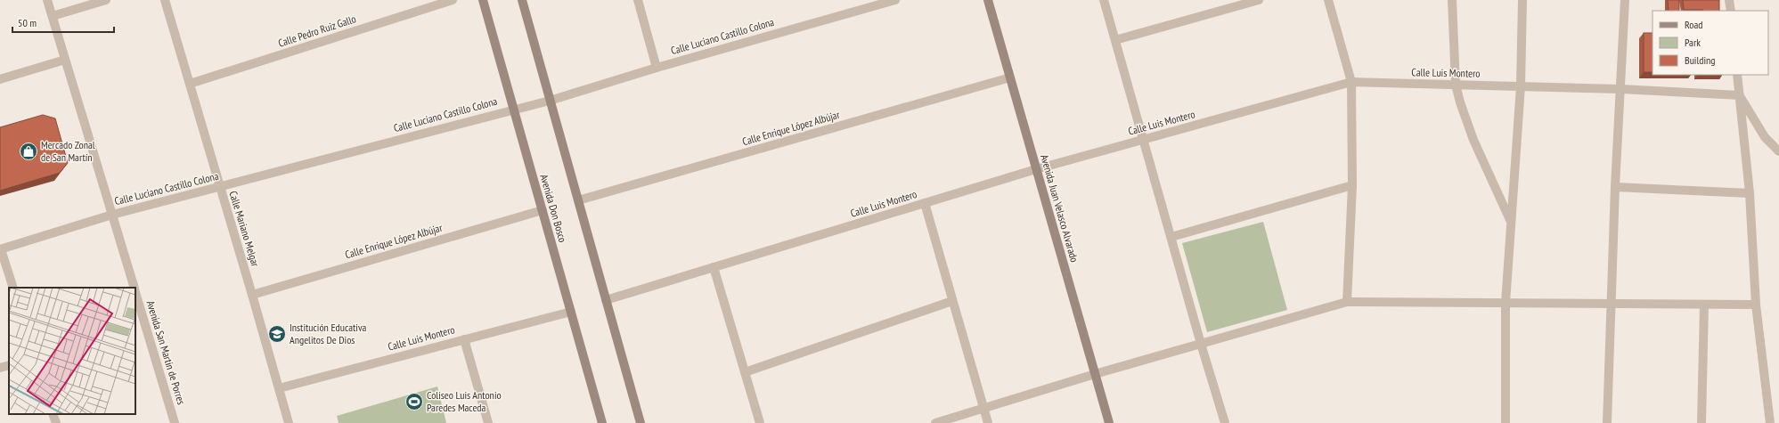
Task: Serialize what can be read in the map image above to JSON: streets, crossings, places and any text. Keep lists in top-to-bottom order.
{
  "streets": {
    "street": [
      "Calle Pedro Ruiz Gallo",
      "Calle Luciano Castillo Colona",
      "Calle Luis Montero",
      "Calle Enrique López Albújar",
      "Avenida Don Bosco",
      "Avenida Juan Velasco Alvarado",
      "Calle Mariano Melgar",
      "Avenida San Martín de Porres"
    ]
  },
  "crossings": [
    ["Calle Pedro Ruiz Gallo", "Calle Mariano Melgar"],
    ["Calle Luciano Castillo Colona", "Avenida Don Bosco"],
    ["Calle Luciano Castillo Colona", "Calle Mariano Melgar"],
    ["Calle Luciano Castillo Colona", "Avenida San Martín de Porres"],
    ["Calle Luis Montero", "Avenida Don Bosco"],
    ["Calle Luis Montero", "Avenida Juan Velasco Alvarado"],
    ["Calle Luis Montero", "Calle Mariano Melgar"],
    ["Calle Enrique López Albújar", "Avenida Don Bosco"],
    ["Calle Enrique López Albújar", "Avenida Juan Velasco Alvarado"],
    ["Calle Enrique López Albújar", "Calle Mariano Melgar"]
  ],
  "places": {
    "shop": ["Mercado Zonal de San Martín"],
    "school or university": ["Institución Educativa Angelitos De Dios"],
    "sports": ["Coliseo Luis Antonio Paredes Maceda"]
  },
  "legend": ["Road", "Park", "Building"],
  "scale_bar": "50 m"
}
